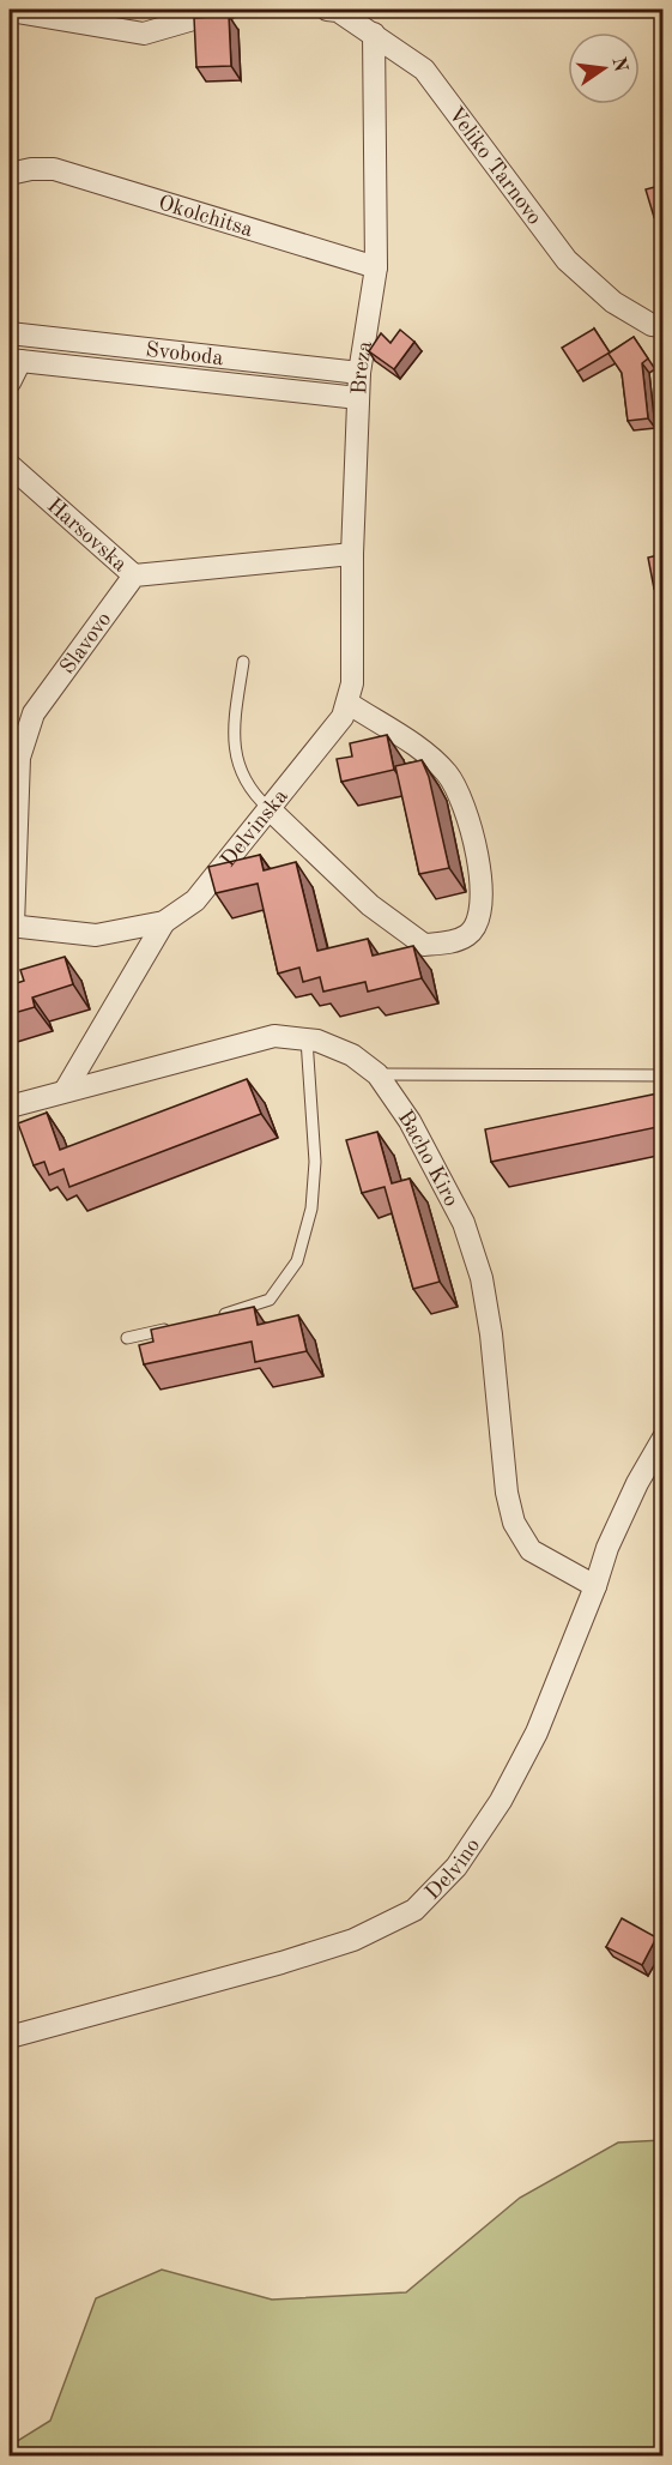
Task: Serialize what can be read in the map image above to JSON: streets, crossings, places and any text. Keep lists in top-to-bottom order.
{
  "streets": {
    "street": [
      "Veliko Tarnovo",
      "Okolchitsa",
      "Svoboda",
      "Breza",
      "Harsovska",
      "Slavovo",
      "Delvinska",
      "Bacho Kiro",
      "Delvino"
    ]
  },
  "crossings": [
    ["Veliko Tarnovo", "Breza"],
    ["Okolchitsa", "Breza"],
    ["Svoboda", "Breza"],
    ["Breza", "Delvinska"],
    ["Harsovska", "Slavovo"],
    ["Slavovo", "Delvinska"],
    ["Bacho Kiro", "Delvino"]
  ],
  "north": "right"
}
